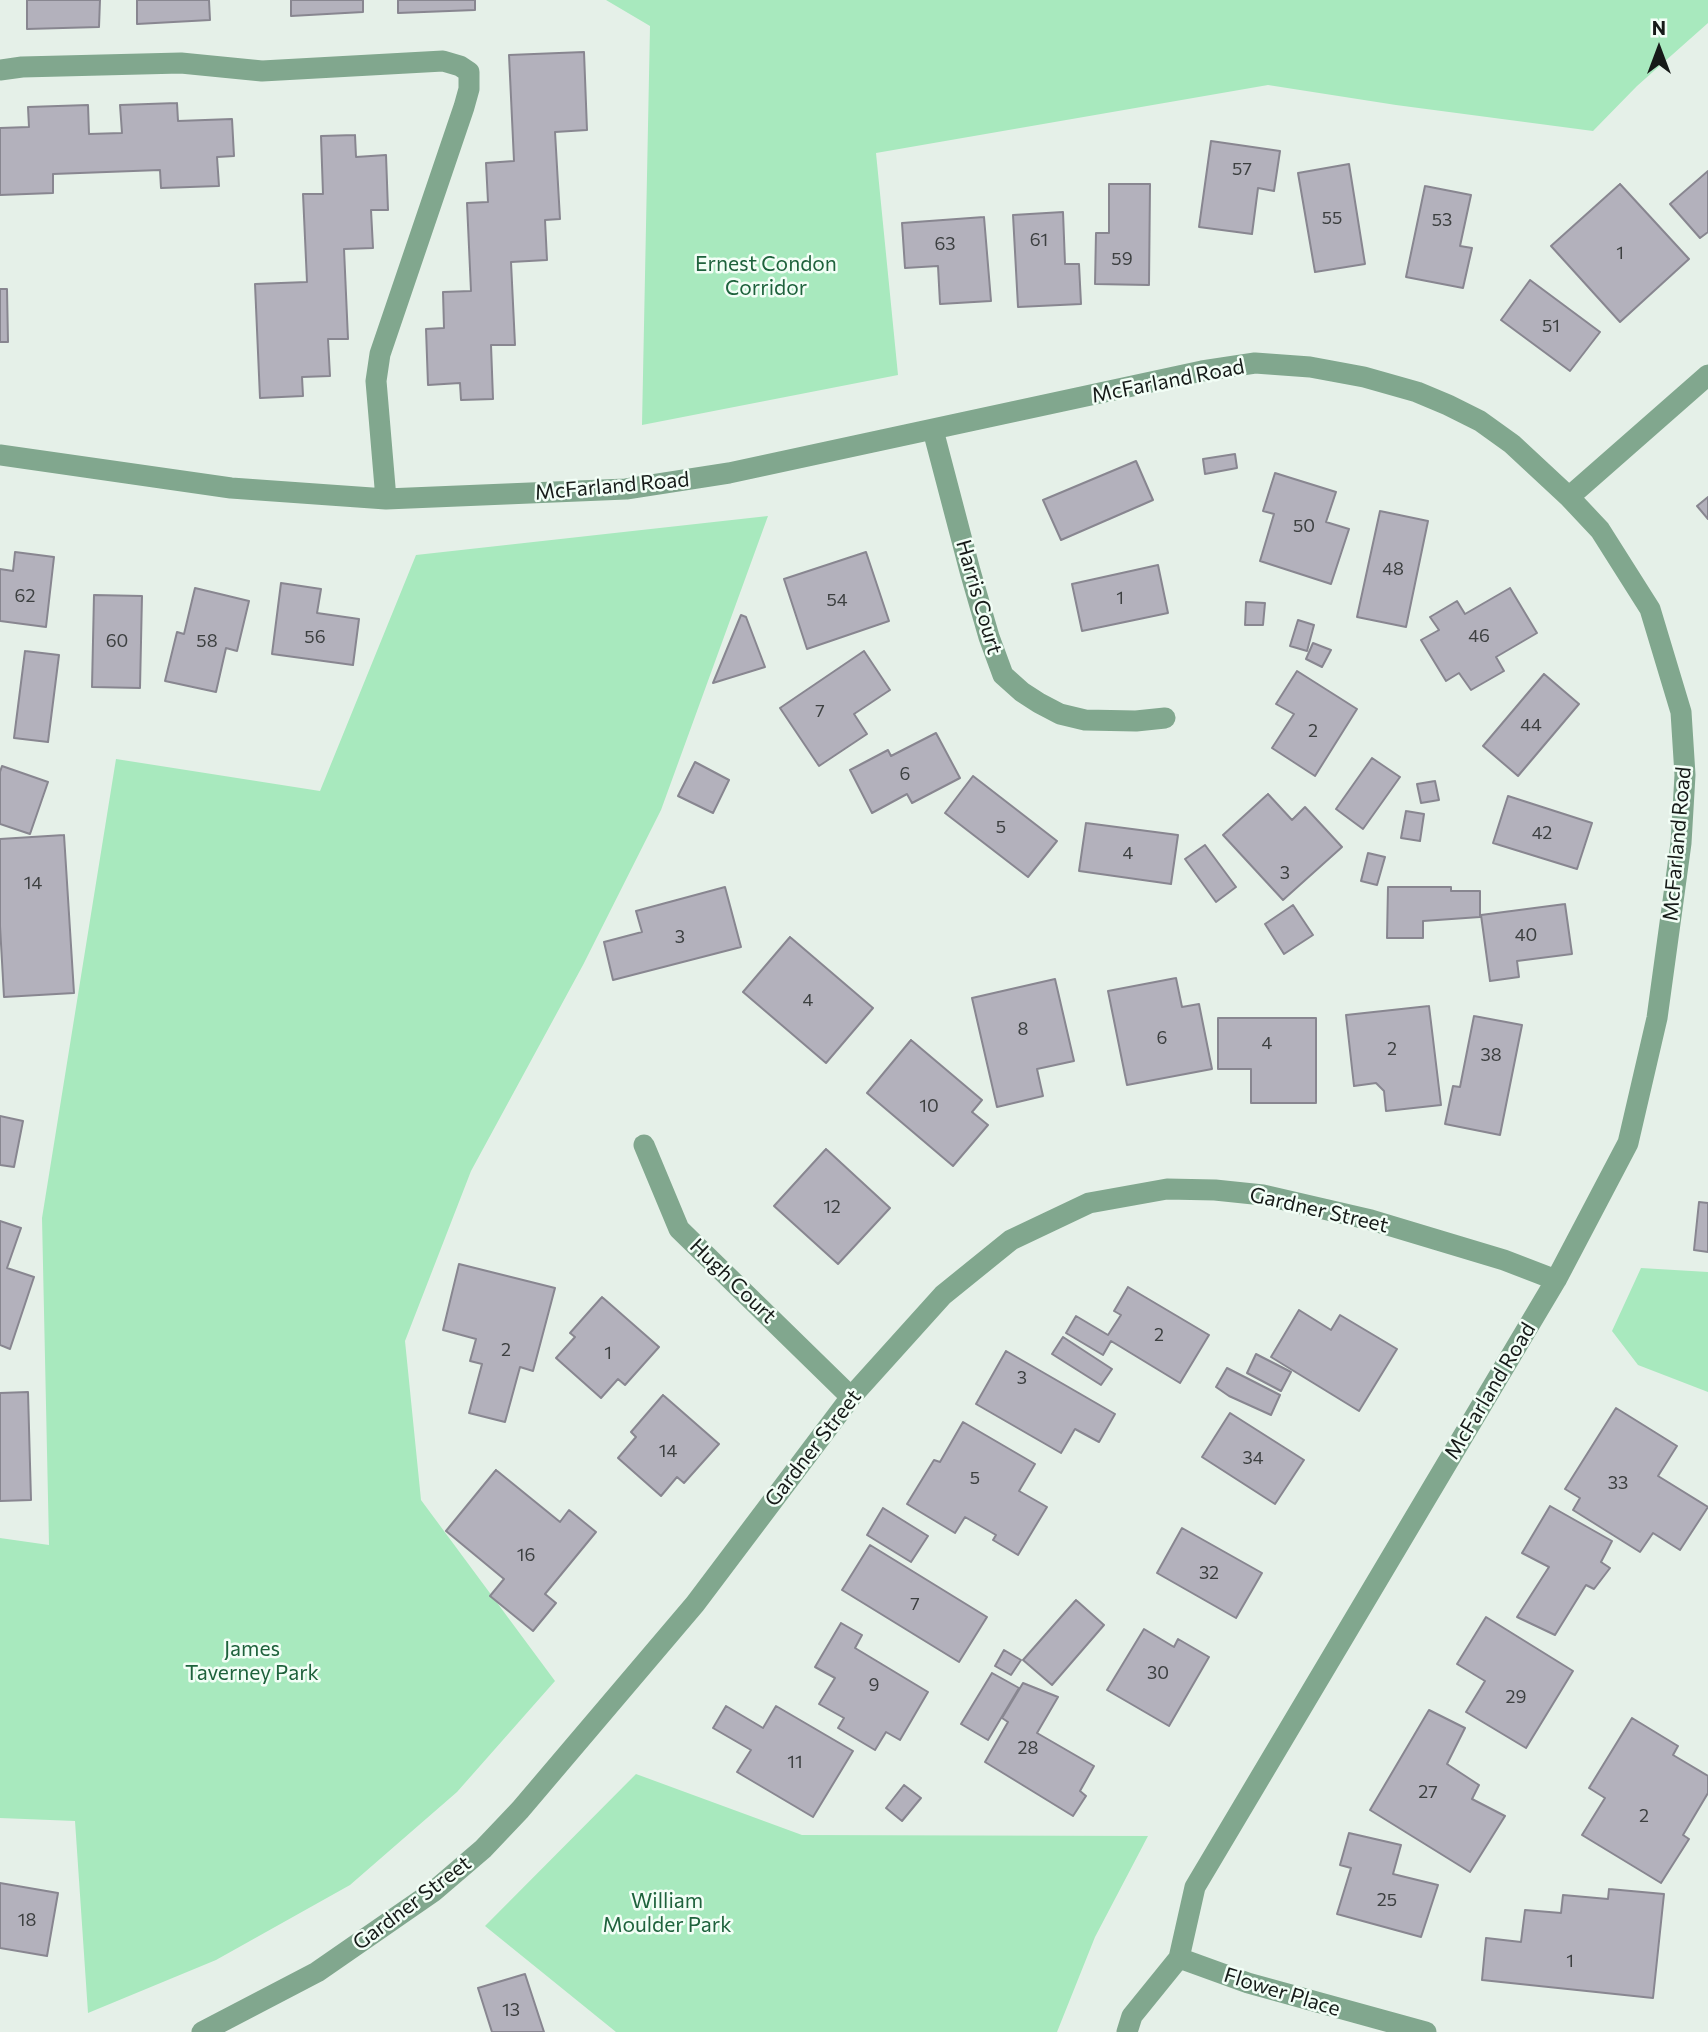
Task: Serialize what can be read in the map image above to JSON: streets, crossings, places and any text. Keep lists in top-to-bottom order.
{
  "streets": {
    "street": [
      "McFarland Road",
      "Harris Court",
      "Gardner Street",
      "Hugh Court",
      "Flower Place"
    ]
  },
  "crossings": [
    ["McFarland Road", "Harris Court"],
    ["McFarland Road", "Gardner Street"],
    ["McFarland Road", "Flower Place"],
    ["Gardner Street", "Hugh Court"]
  ],
  "parks": ["Ernest Condon Corridor", "James Taverney Park", "William Moulder Park"],
  "house_numbers": [
    "57",
    "55",
    "53",
    "61",
    "63",
    "1",
    "59",
    "51",
    "50",
    "48",
    "62",
    "1",
    "54",
    "46",
    "56",
    "60",
    "58",
    "7",
    "44",
    "2",
    "6",
    "5",
    "42",
    "4",
    "3",
    "14",
    "40",
    "3",
    "4",
    "8",
    "6",
    "4",
    "2",
    "38",
    "10",
    "12",
    "2",
    "2",
    "1",
    "3",
    "14",
    "34",
    "5",
    "33",
    "16",
    "32",
    "7",
    "30",
    "9",
    "29",
    "28",
    "11",
    "27",
    "2",
    "25",
    "18",
    "1",
    "13"
  ],
  "north": "top"
}
